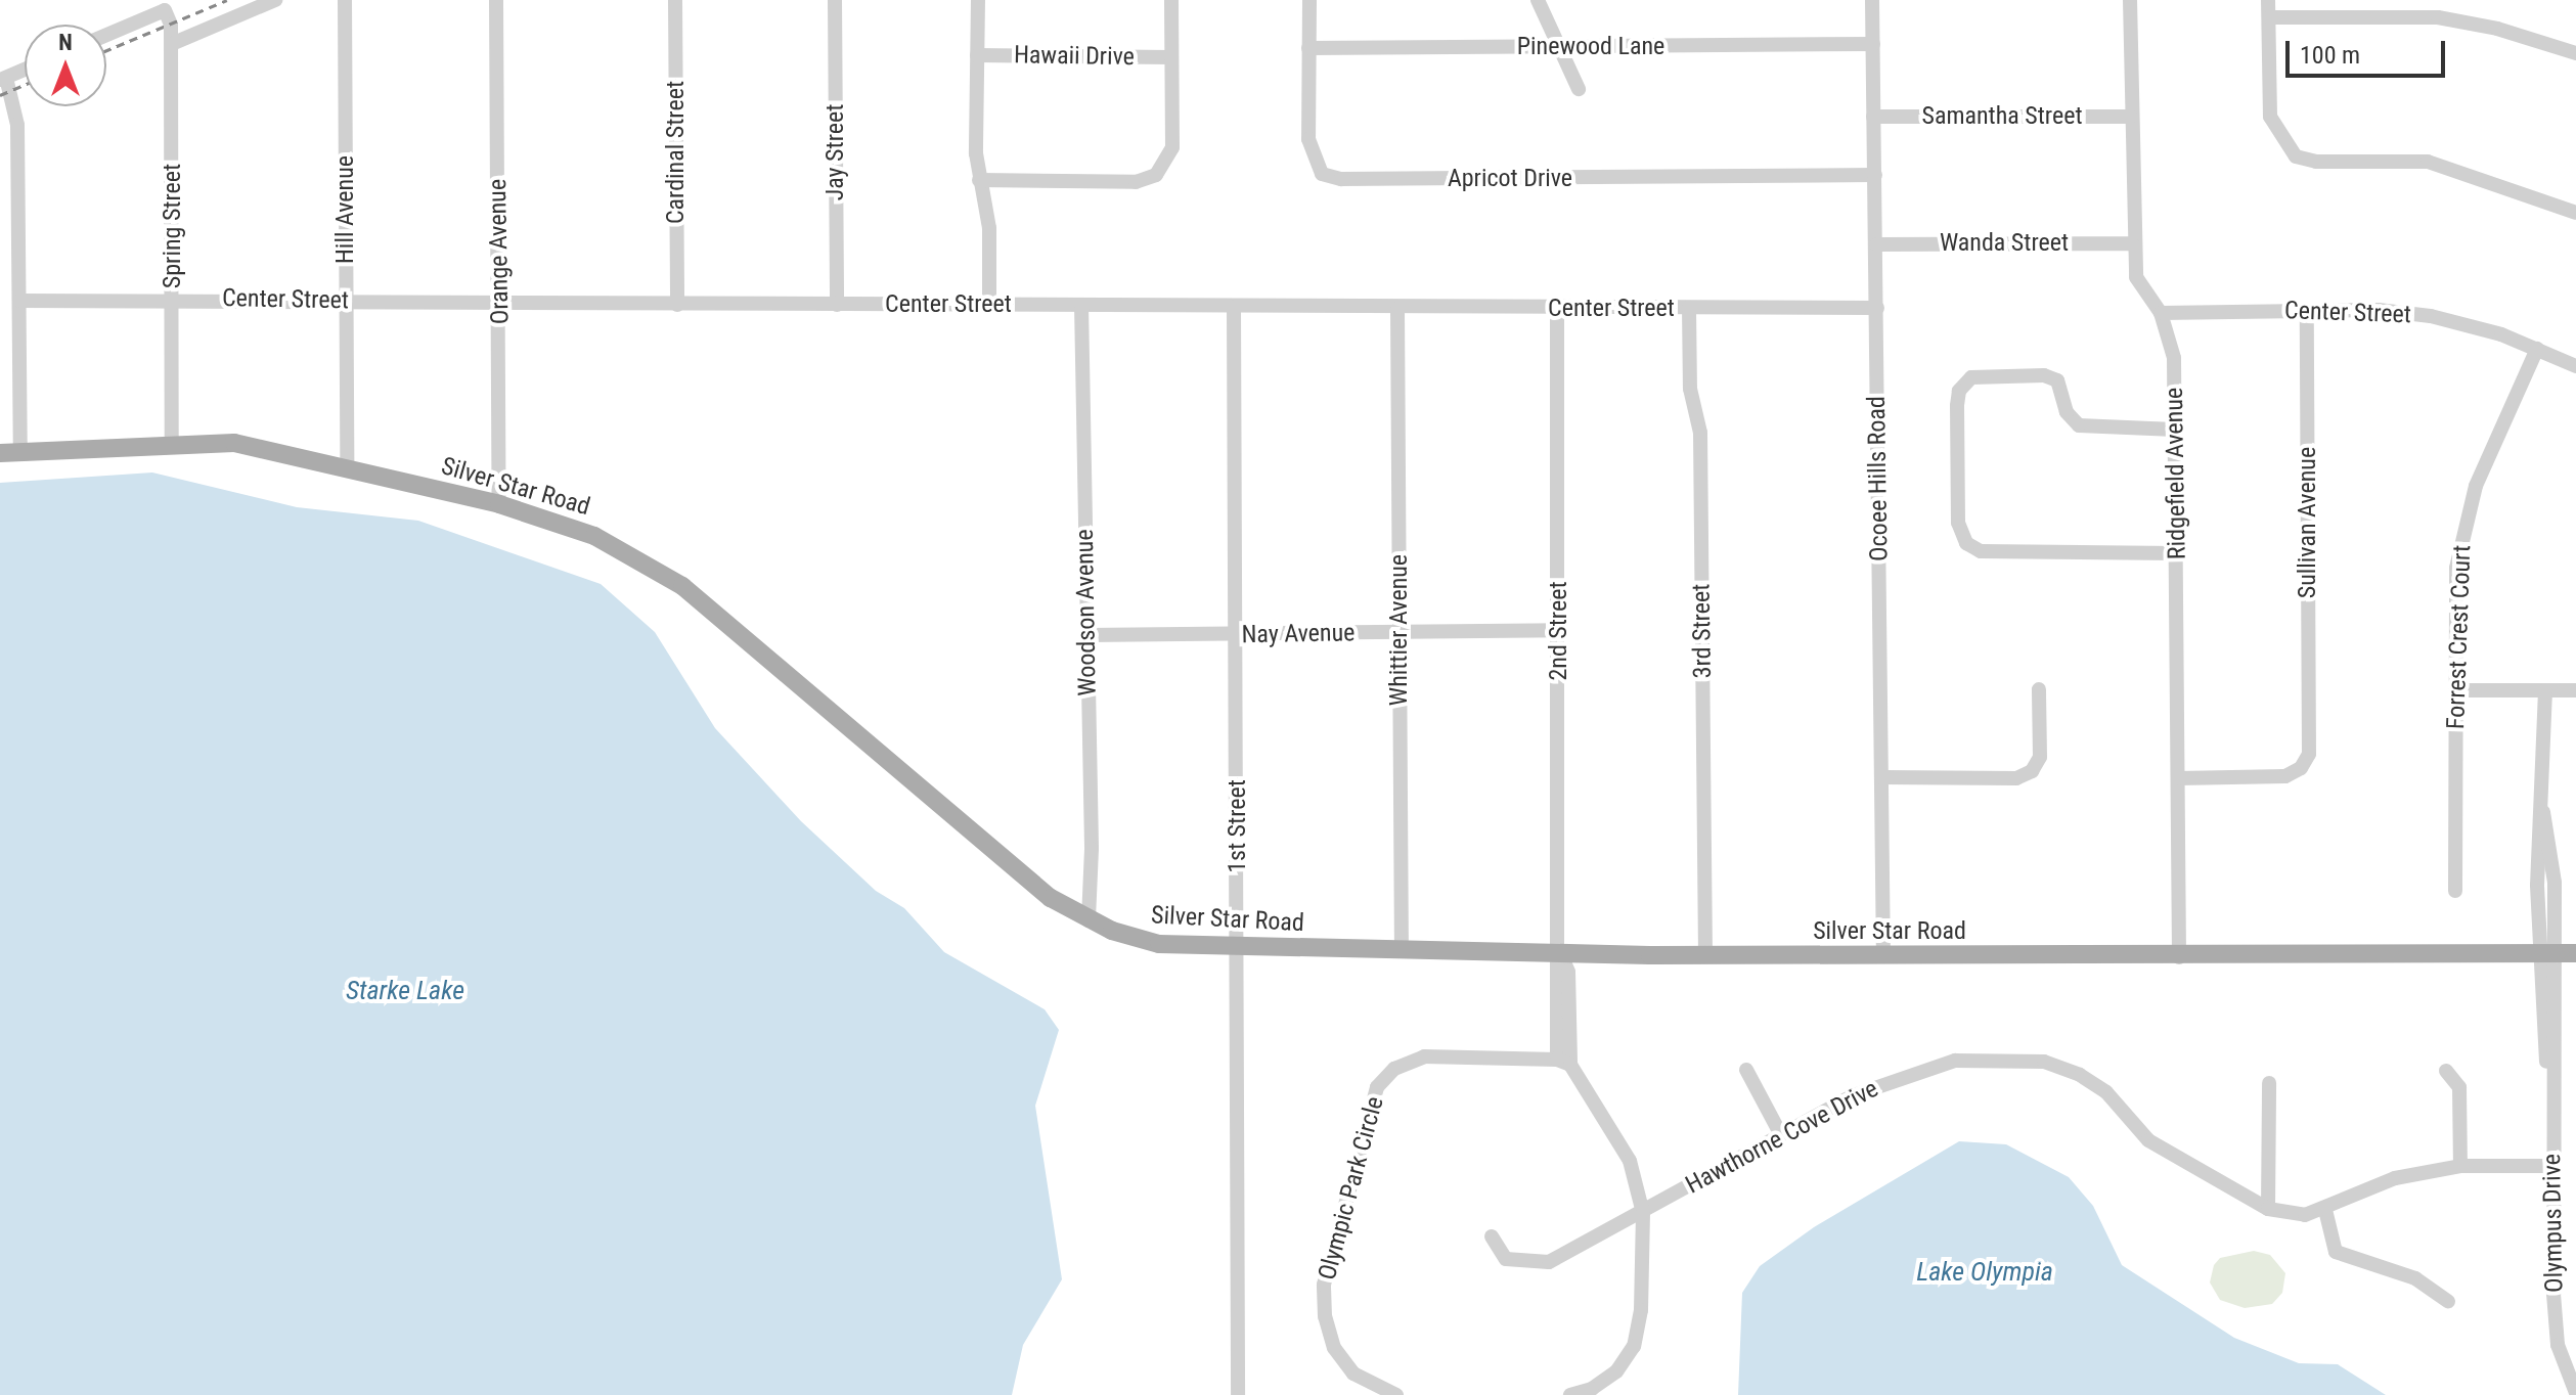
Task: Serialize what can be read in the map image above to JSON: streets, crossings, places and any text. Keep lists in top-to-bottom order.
{
  "streets": {
    "main road": ["Silver Star Road"],
    "street": [
      "Pinewood Lane",
      "Hawaii Drive",
      "Samantha Street",
      "Cardinal Street",
      "Jay Street",
      "Apricot Drive",
      "Hill Avenue",
      "Spring Street",
      "Wanda Street",
      "Orange Avenue",
      "Center Street",
      "Ridgefield Avenue",
      "Ocoee Hills Road",
      "Sullivan Avenue",
      "Woodson Avenue",
      "Whittier Avenue",
      "2nd Street",
      "3rd Street",
      "Nay Avenue",
      "Forrest Crest Court",
      "1st Street",
      "Hawthorne Cove Drive",
      "Olympic Park Circle",
      "Olympus Drive"
    ]
  },
  "crossings": [
    ["Pinewood Lane", "Apricot Drive"],
    ["Pinewood Lane", "Ocoee Hills Road"],
    ["Samantha Street", "Ridgefield Avenue"],
    ["Samantha Street", "Ocoee Hills Road"],
    ["Cardinal Street", "Center Street"],
    ["Jay Street", "Center Street"],
    ["Apricot Drive", "Ocoee Hills Road"],
    ["Hill Avenue", "Center Street"],
    ["Hill Avenue", "Silver Star Road"],
    ["Spring Street", "Center Street"],
    ["Spring Street", "Silver Star Road"],
    ["Wanda Street", "Ridgefield Avenue"],
    ["Wanda Street", "Ocoee Hills Road"],
    ["Orange Avenue", "Center Street"],
    ["Orange Avenue", "Silver Star Road"],
    ["Center Street", "Ridgefield Avenue"],
    ["Center Street", "Ocoee Hills Road"],
    ["Center Street", "Sullivan Avenue"],
    ["Center Street", "Woodson Avenue"],
    ["Center Street", "Whittier Avenue"],
    ["Center Street", "2nd Street"],
    ["Center Street", "3rd Street"],
    ["Center Street", "Forrest Crest Court"],
    ["Center Street", "1st Street"],
    ["Ridgefield Avenue", "Silver Star Road"],
    ["Ridgefield Avenue", "Sullivan Avenue"],
    ["Ocoee Hills Road", "Silver Star Road"],
    ["Silver Star Road", "Woodson Avenue"],
    ["Silver Star Road", "Whittier Avenue"],
    ["Silver Star Road", "2nd Street"],
    ["Silver Star Road", "3rd Street"],
    ["Silver Star Road", "1st Street"],
    ["Silver Star Road", "Olympus Drive"],
    ["Woodson Avenue", "Nay Avenue"],
    ["Whittier Avenue", "Nay Avenue"],
    ["2nd Street", "Nay Avenue"],
    ["Nay Avenue", "1st Street"],
    ["Hawthorne Cove Drive", "Olympus Drive"]
  ],
  "water": ["Starke Lake", "Lake Olympia"],
  "scale_bar": "100 m",
  "north": "top"
}
